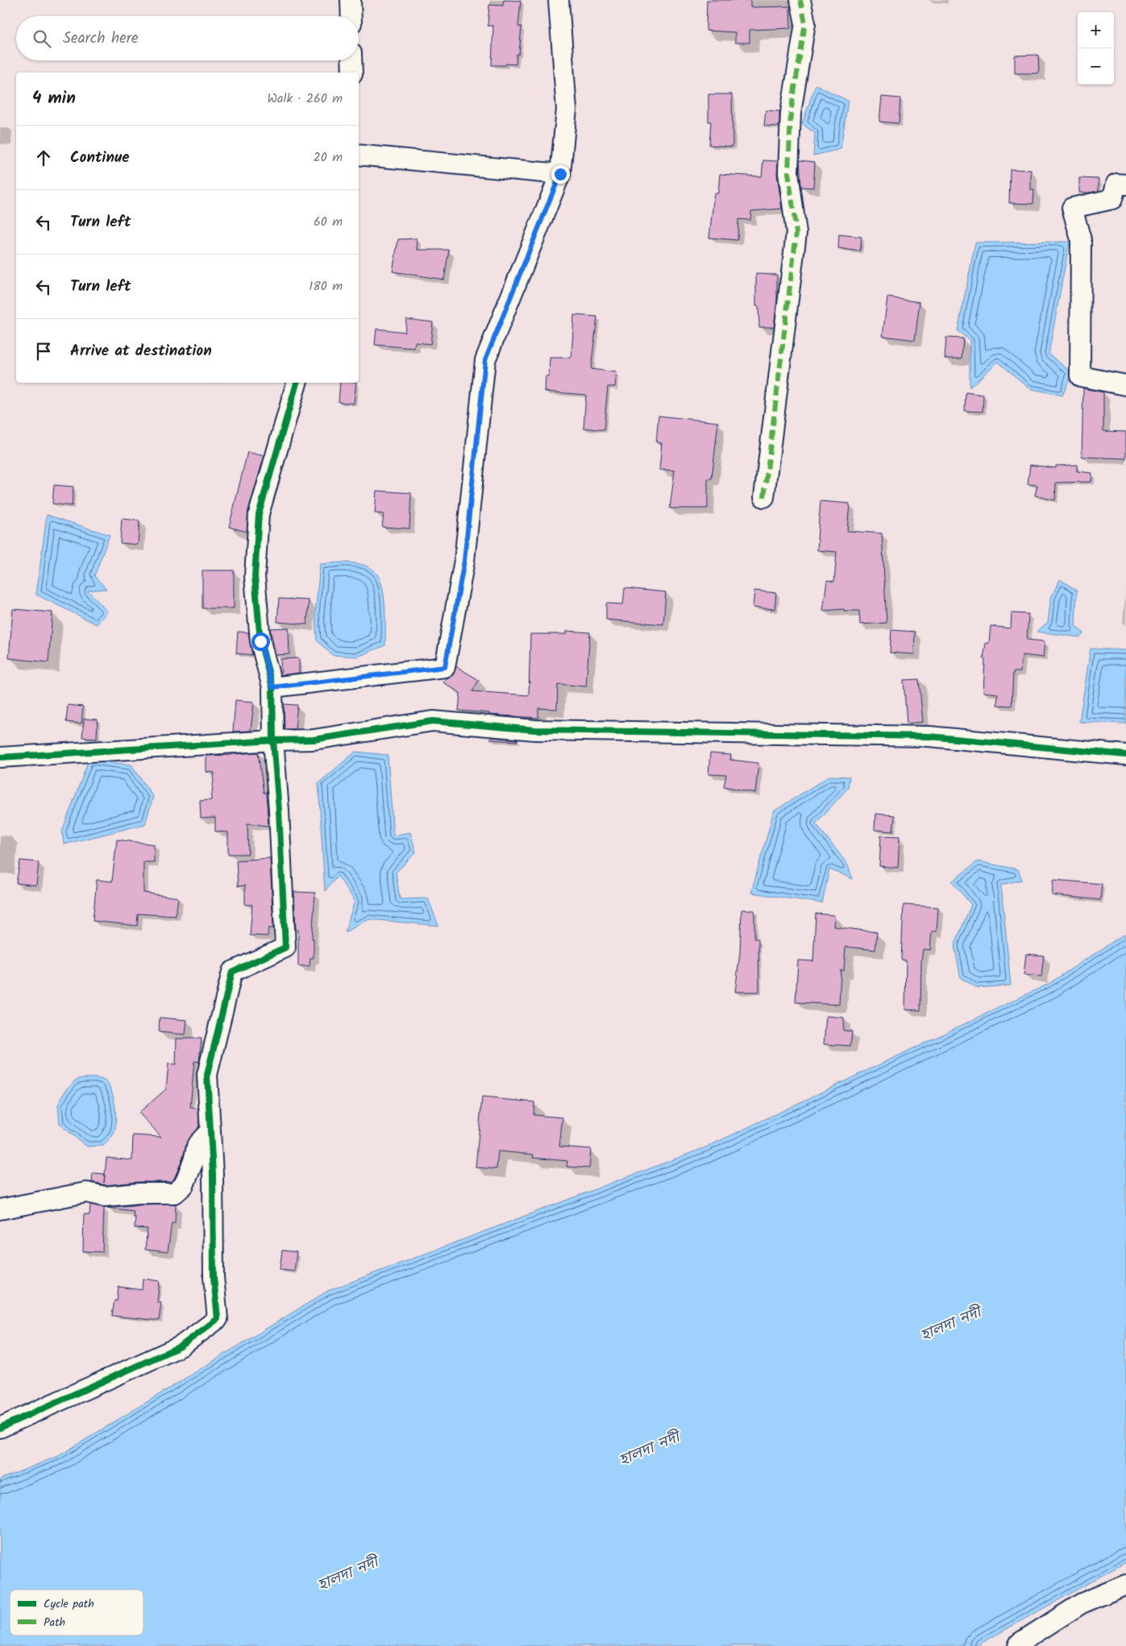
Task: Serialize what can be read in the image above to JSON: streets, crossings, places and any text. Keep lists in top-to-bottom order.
{
  "water": ["হালদা নদী"],
  "legend": ["Cycle path", "Path"],
  "page": {
    "map_buttons": ["+", "−"],
    "search": "Search here",
    "heading": ["4 min", "Walk · 260 m"],
    "list": [
      ["Continue", "20 m"],
      ["Turn left", "60 m"],
      ["Turn left", "180 m"],
      "Arrive at destination"
    ]
  }
}
